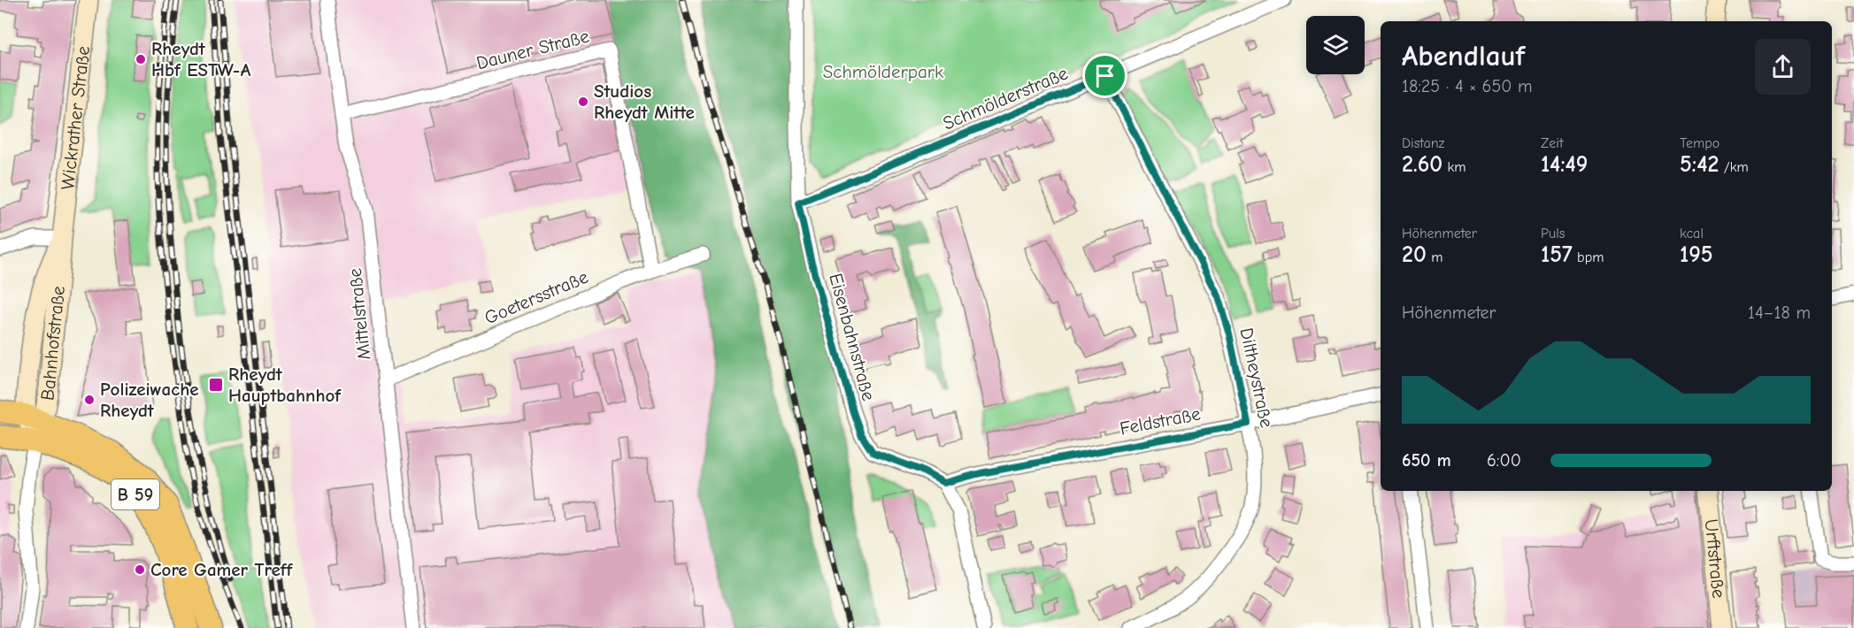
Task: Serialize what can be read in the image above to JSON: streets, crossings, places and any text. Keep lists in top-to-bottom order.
{
  "streets": {
    "main road": [
      "Wickrather Straße",
      "Bahnhofstraße",
      "B 59",
      "Urftstraße"
    ],
    "street": [
      "Dauner Straße",
      "Schmölderstraße",
      "Goetersstraße",
      "Mittelstraße",
      "Eisenbahnstraße",
      "Diltheystraße",
      "Feldstraße"
    ]
  },
  "crossings": [
    ["Dauner Straße", "Goetersstraße"],
    ["Dauner Straße", "Mittelstraße"],
    ["Schmölderstraße", "Eisenbahnstraße"],
    ["Schmölderstraße", "Diltheystraße"],
    ["Wickrather Straße", "Bahnhofstraße"],
    ["Goetersstraße", "Mittelstraße"],
    ["Eisenbahnstraße", "Feldstraße"],
    ["Bahnhofstraße", "B 59"],
    ["Diltheystraße", "Feldstraße"]
  ],
  "parks": ["Schmölderpark"],
  "places": {
    "other": [
      "Rheydt Hbf ESTW-A",
      "Studios Rheydt Mitte",
      "Polizeiwache Rheydt",
      "Core Gamer Treff"
    ],
    "transit": ["Rheydt Hauptbahnhof"]
  },
  "page": {
    "heading": ["Abendlauf", "18:25 · 4 × 650 m"],
    "stats": [
      ["Distanz", "2.60 km"],
      ["Zeit", "14:49"],
      ["Tempo", "5:42 /km"],
      ["Höhenmeter", "20 m"],
      ["Puls", "157 bpm"],
      ["kcal", "195"]
    ],
    "chart": ["Höhenmeter", "14–18 m"],
    "list": [
      {
        "name": "650 m",
        "note": "6:00"
      }
    ]
  }
}
